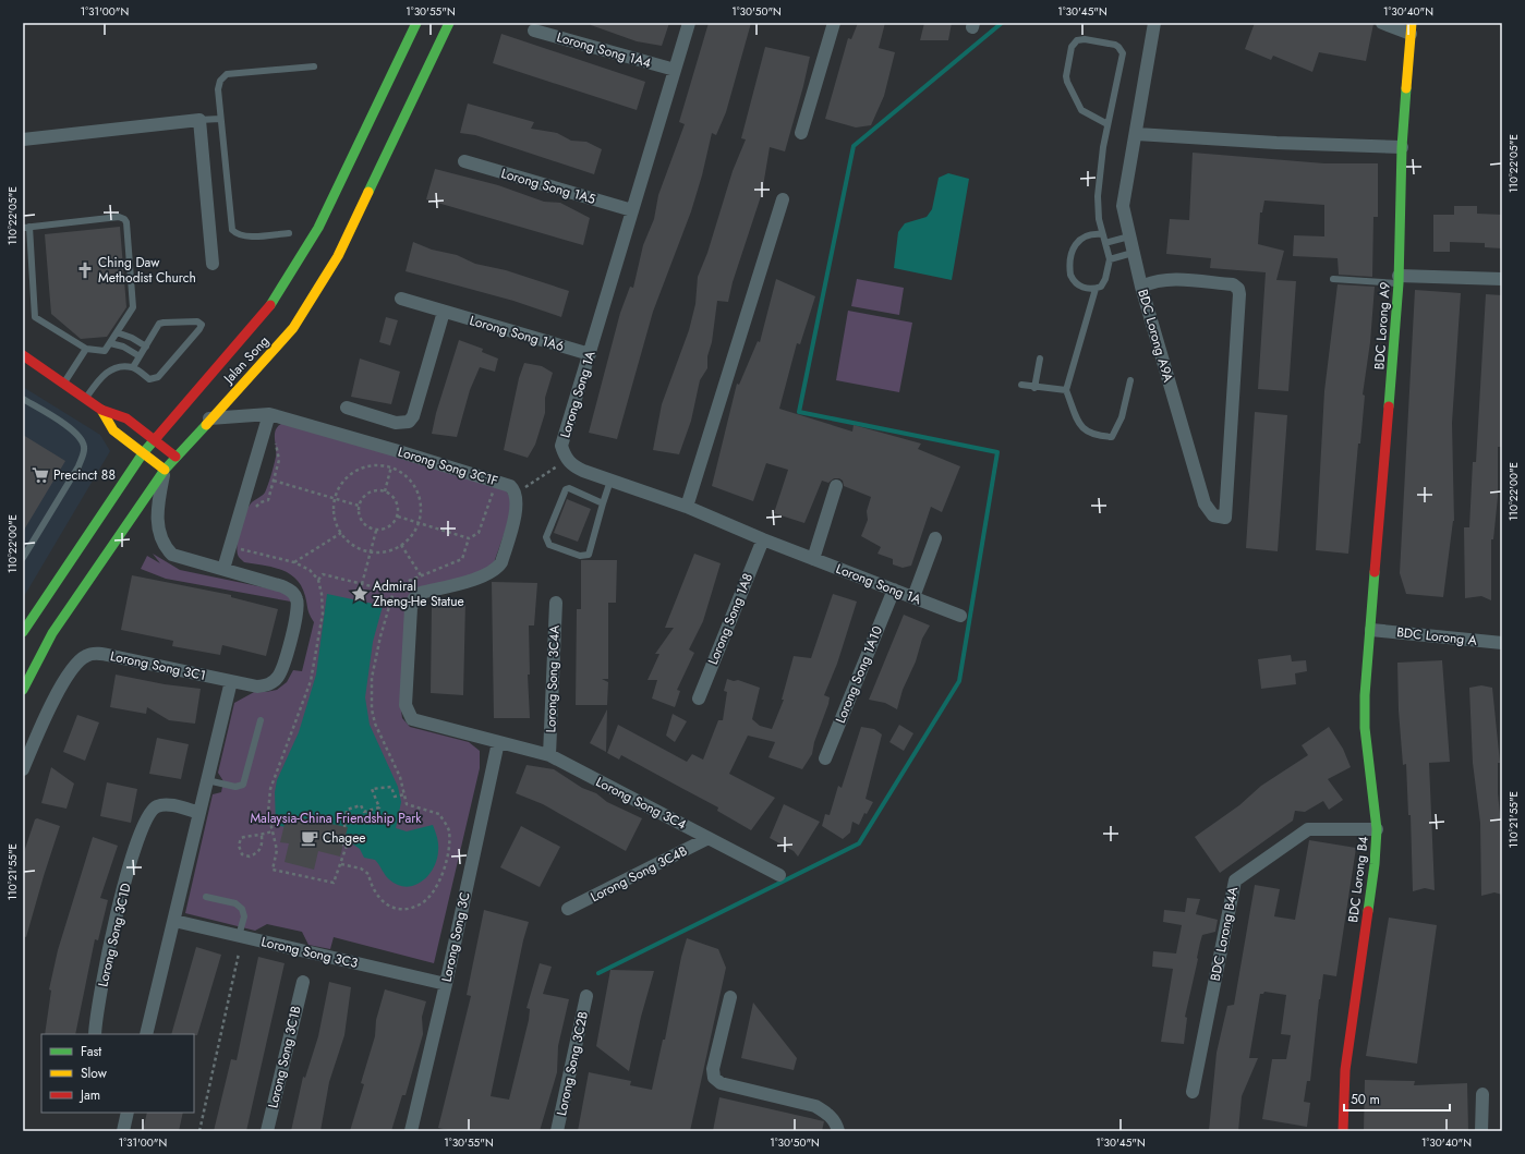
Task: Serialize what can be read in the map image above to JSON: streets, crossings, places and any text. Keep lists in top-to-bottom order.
{
  "streets": {
    "main road": ["BDC Lorong A9", "Jalan Song", "BDC Lorong B4"],
    "street": [
      "Lorong Song 1A4",
      "Lorong Song 1A5",
      "Lorong Song 1A6",
      "BDC Lorong A9A",
      "Lorong Song 1A",
      "Lorong Song 3C1F",
      "Lorong Song 1A8",
      "BDC Lorong A",
      "Lorong Song 3C1",
      "Lorong Song 1A10",
      "Lorong Song 3C4A",
      "Lorong Song 3C4",
      "Lorong Song 3C4B",
      "BDC Lorong B4A",
      "Lorong Song 3C1D",
      "Lorong Song 3C",
      "Lorong Song 3C3",
      "Lorong Song 3C1B",
      "Lorong Song 3C2B"
    ]
  },
  "crossings": [
    ["Lorong Song 1A4", "Lorong Song 1A"],
    ["Lorong Song 1A5", "Lorong Song 1A"],
    ["BDC Lorong A9", "BDC Lorong A"],
    ["BDC Lorong A9", "BDC Lorong B4"],
    ["Lorong Song 1A6", "Lorong Song 1A"],
    ["Jalan Song", "Lorong Song 3C1F"],
    ["Lorong Song 1A", "Lorong Song 1A8"],
    ["Lorong Song 1A", "Lorong Song 1A10"],
    ["BDC Lorong A", "BDC Lorong B4"],
    ["Lorong Song 3C4A", "Lorong Song 3C4"],
    ["Lorong Song 3C4", "Lorong Song 3C4B"],
    ["Lorong Song 3C4", "Lorong Song 3C"],
    ["BDC Lorong B4", "BDC Lorong B4A"],
    ["Lorong Song 3C", "Lorong Song 3C3"]
  ],
  "parks": ["Malaysia-China Friendship Park"],
  "places": {
    "church": ["Ching Daw Methodist Church"],
    "supermarket": ["Precinct 88"],
    "place": ["Admiral Zheng-He Statue"],
    "cafe": ["Chagee"]
  },
  "legend": ["Fast", "Slow", "Jam"],
  "scale_bar": "50 m",
  "coordinates": [
    "1°31'00\"N",
    "1°30'55\"N",
    "1°30'50\"N",
    "1°30'45\"N",
    "1°30'40\"N",
    "110°22'05\"E",
    "110°22'00\"E",
    "110°21'55\"E"
  ]
}
